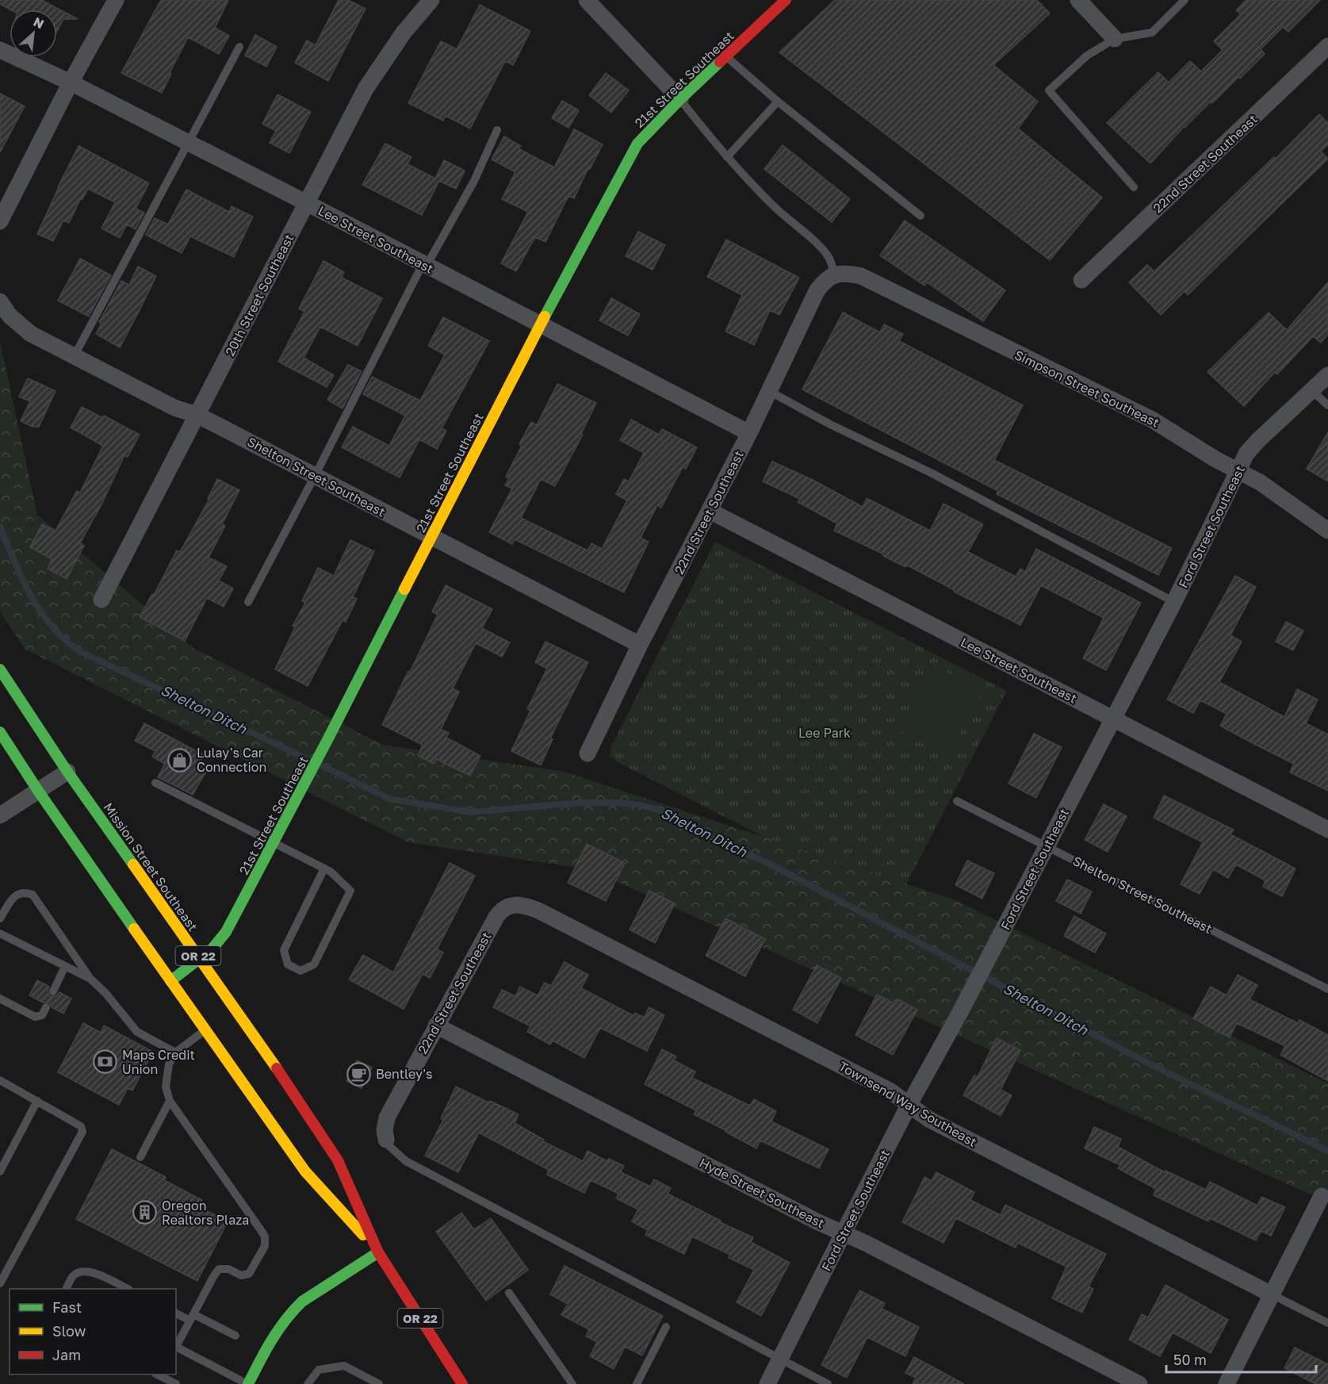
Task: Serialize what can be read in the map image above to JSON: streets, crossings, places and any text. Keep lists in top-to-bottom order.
{
  "streets": {
    "main road": ["21st Street Southeast", "Mission Street Southeast", "OR 22"],
    "street": [
      "22nd Street Southeast",
      "Lee Street Southeast",
      "20th Street Southeast",
      "Simpson Street Southeast",
      "Shelton Street Southeast",
      "Ford Street Southeast",
      "Townsend Way Southeast",
      "Hyde Street Southeast"
    ]
  },
  "crossings": [
    ["21st Street Southeast", "Lee Street Southeast"],
    ["21st Street Southeast", "Shelton Street Southeast"],
    ["21st Street Southeast", "Mission Street Southeast"],
    ["22nd Street Southeast", "Lee Street Southeast"],
    ["22nd Street Southeast", "Simpson Street Southeast"],
    ["22nd Street Southeast", "Shelton Street Southeast"],
    ["22nd Street Southeast", "Townsend Way Southeast"],
    ["22nd Street Southeast", "Hyde Street Southeast"],
    ["Lee Street Southeast", "20th Street Southeast"],
    ["Lee Street Southeast", "Ford Street Southeast"],
    ["20th Street Southeast", "Shelton Street Southeast"],
    ["Simpson Street Southeast", "Ford Street Southeast"],
    ["Shelton Street Southeast", "Ford Street Southeast"],
    ["Ford Street Southeast", "Townsend Way Southeast"],
    ["Ford Street Southeast", "Hyde Street Southeast"]
  ],
  "water": ["Shelton Ditch"],
  "parks": ["Lee Park"],
  "places": {
    "shop": ["Lulay's Car Connection"],
    "bank": ["Maps Credit Union"],
    "cafe": ["Bentley's"],
    "building": ["Oregon Realtors Plaza"]
  },
  "legend": ["Fast", "Slow", "Jam"],
  "scale_bar": "50 m",
  "north": "top right"
}
